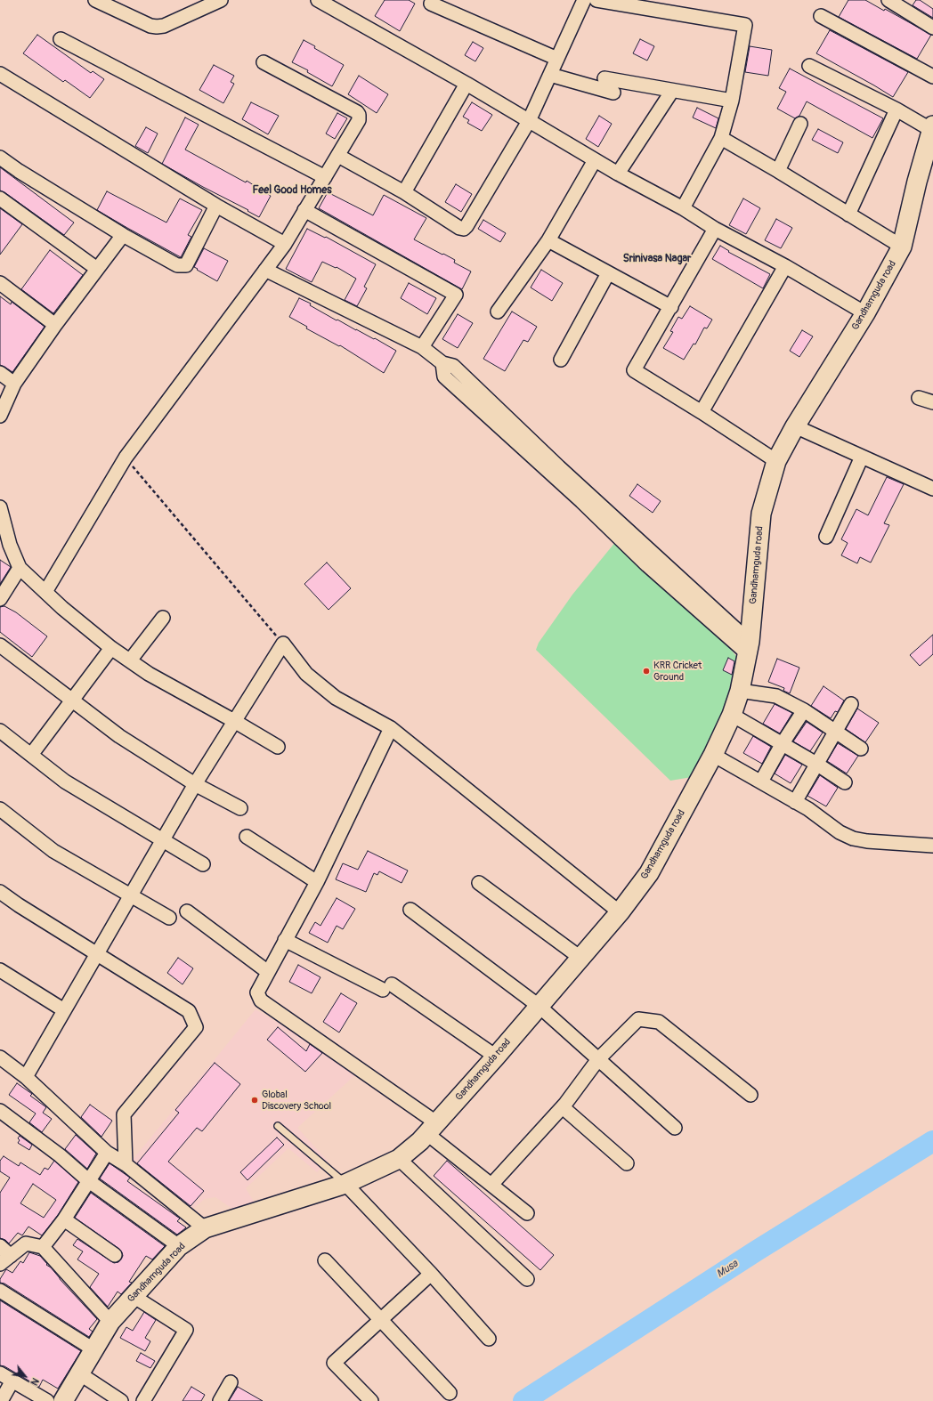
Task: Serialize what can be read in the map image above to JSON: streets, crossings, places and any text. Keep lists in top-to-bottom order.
{
  "streets": {
    "street": ["Gandhamguda road"]
  },
  "districts": ["Feel Good Homes", "Srinivasa Nagar"],
  "water": ["Musa"],
  "places": ["KRR Cricket Ground", "Global Discovery School"],
  "north": "bottom right"
}
